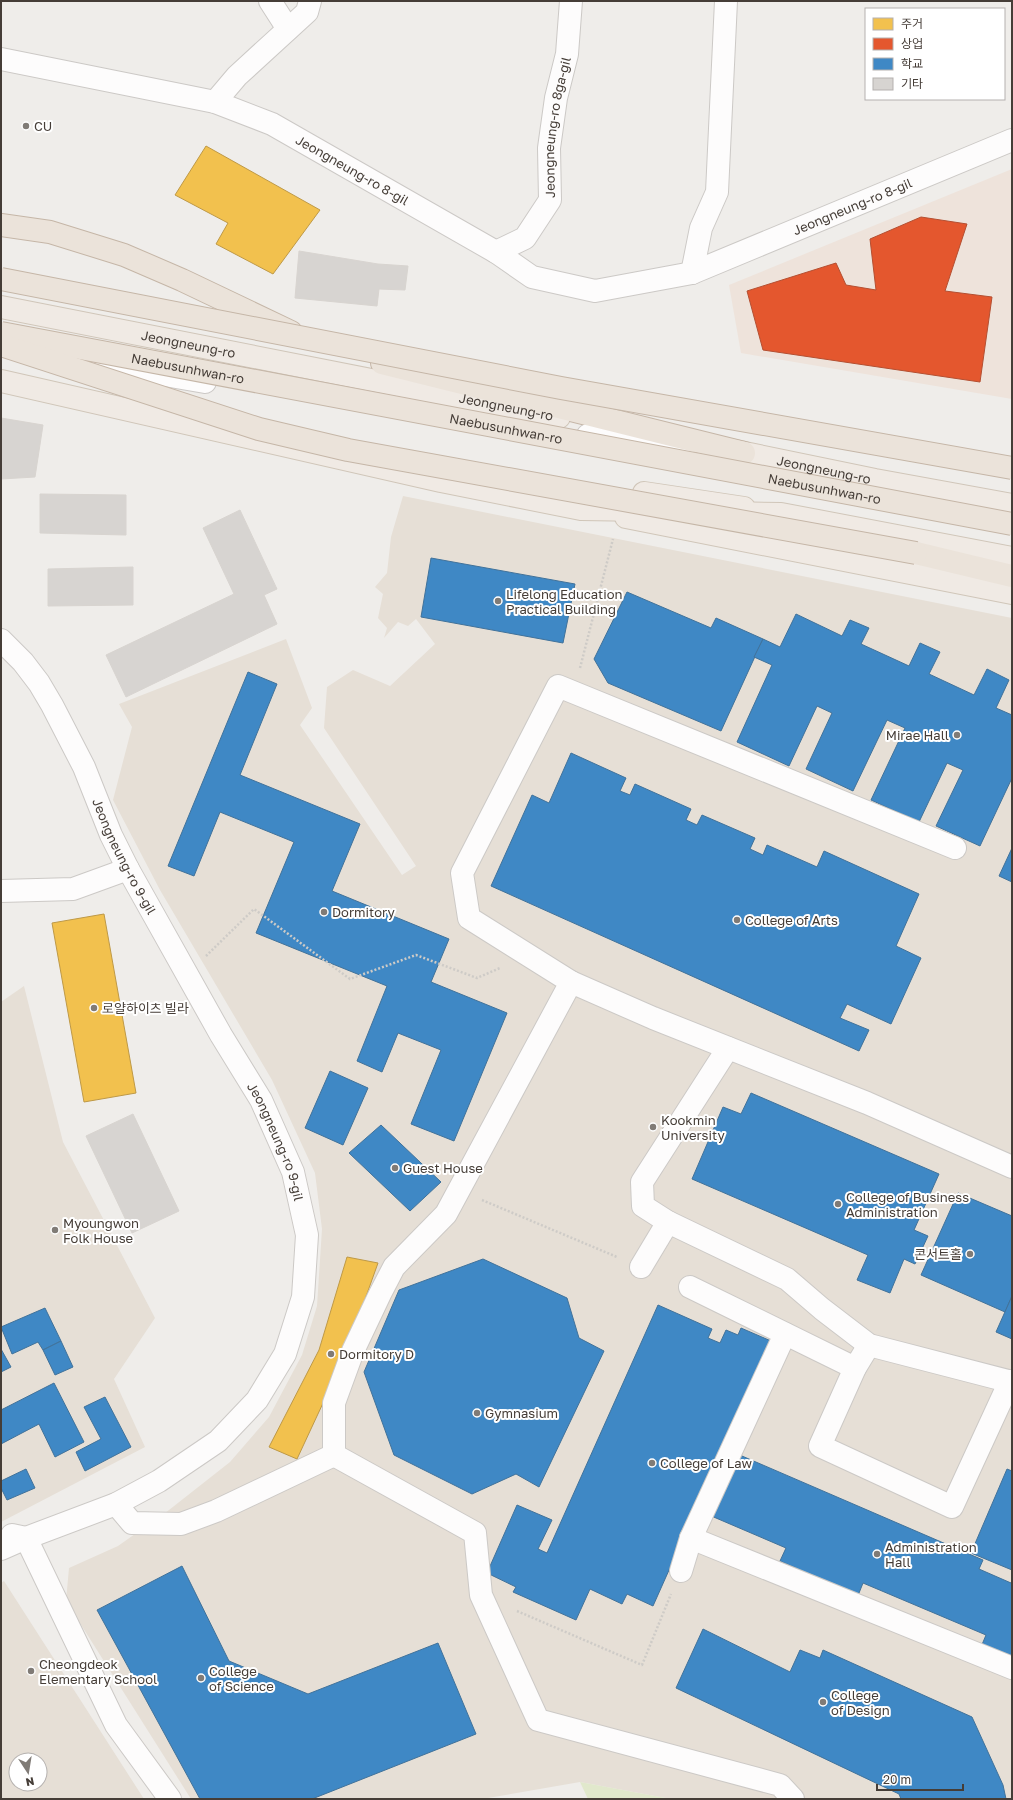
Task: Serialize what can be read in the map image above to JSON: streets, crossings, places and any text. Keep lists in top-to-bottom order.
{
  "streets": {
    "highway": ["Naebusunhwan-ro"],
    "main road": ["Jeongneung-ro"],
    "street": ["Jeongneung-ro 8ga-gil", "Jeongneung-ro 8-gil", "Jeongneung-ro 9-gil"]
  },
  "crossings": [
    ["Jeongneung-ro 8ga-gil", "Jeongneung-ro 8-gil"]
  ],
  "places": [
    "CU",
    "Lifelong Education Practical Building",
    "Mirae Hall",
    "Dormitory",
    "College of Arts",
    "로얄하이츠 빌라",
    "Kookmin University",
    "Guest House",
    "College of Business Administration",
    "Myoungwon Folk House",
    "콘서트홀",
    "Dormitory D",
    "Gymnasium",
    "College of Law",
    "Administration Hall",
    "Cheongdeok Elementary School",
    "College of Science",
    "College of Design"
  ],
  "legend": [
    "주거",
    "상업",
    "학교",
    "기타"
  ],
  "scale_bar": "20 m",
  "north": "bottom"
}
